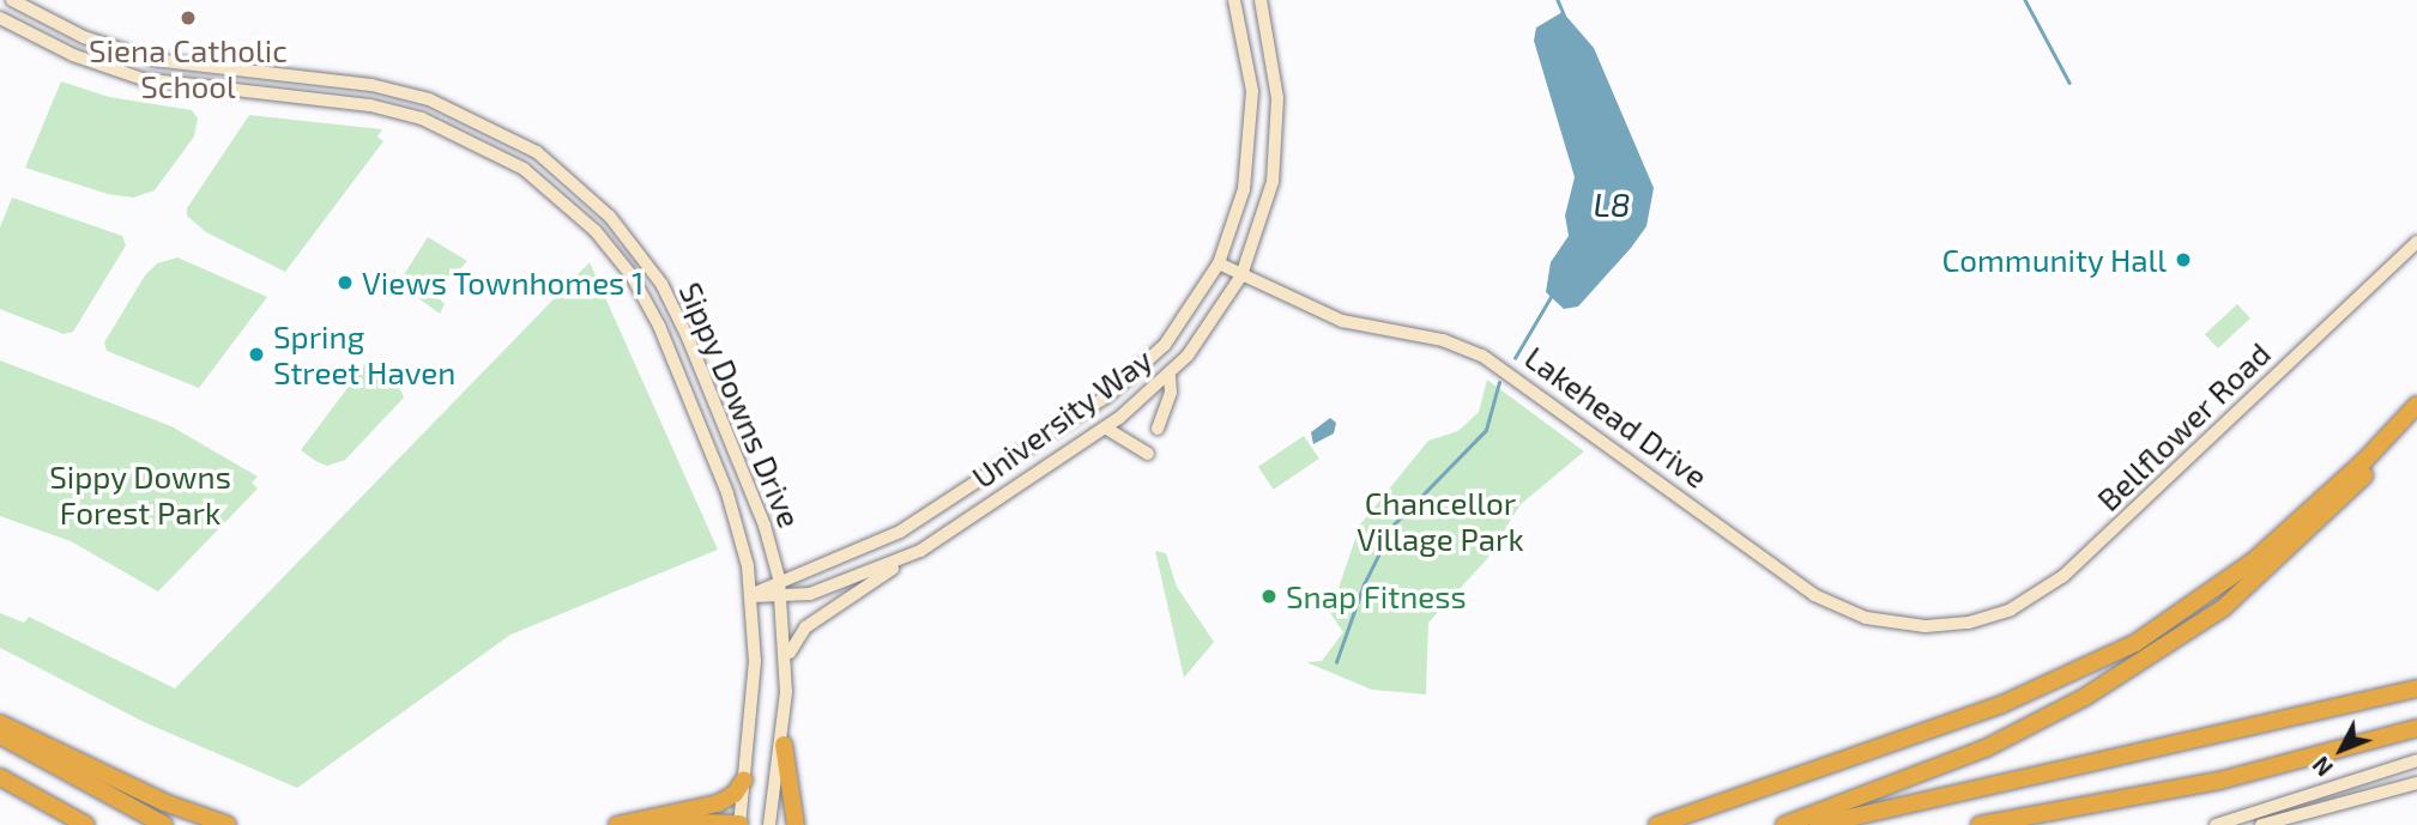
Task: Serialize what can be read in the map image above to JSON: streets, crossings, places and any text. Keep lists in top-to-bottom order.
{
  "streets": {
    "main road": [
      "Sippy Downs Drive",
      "Lakehead Drive",
      "University Way",
      "Bellflower Road"
    ]
  },
  "crossings": [
    ["Sippy Downs Drive", "University Way"],
    ["Lakehead Drive", "University Way"],
    ["Lakehead Drive", "Bellflower Road"]
  ],
  "water": ["L8"],
  "parks": ["Sippy Downs Forest Park", "Chancellor Village Park"],
  "places": [
    "Siena Catholic School",
    "Community Hall",
    "Views Townhomes 1",
    "Spring Street Haven",
    "Snap Fitness"
  ],
  "north": "bottom left"
}
